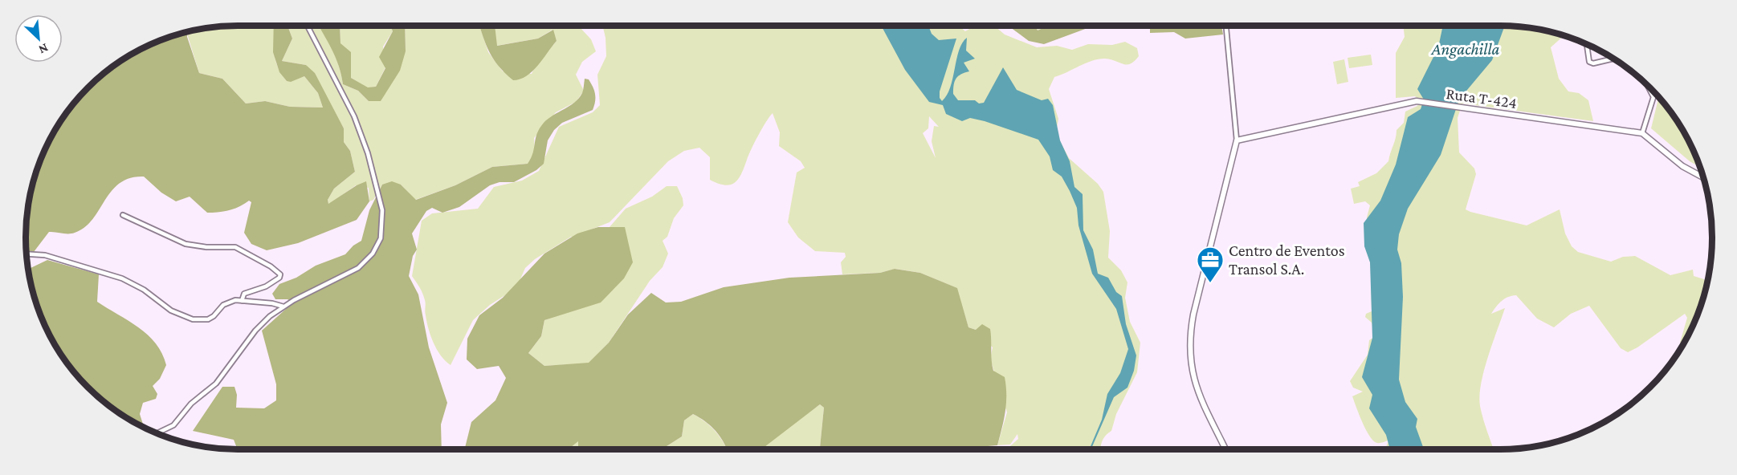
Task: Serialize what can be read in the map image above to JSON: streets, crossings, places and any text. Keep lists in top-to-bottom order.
{
  "streets": {
    "street": ["Ruta T-424"]
  },
  "water": ["Angachilla"],
  "places": {
    "office": ["Centro de Eventos Transol S.A."]
  },
  "north": "bottom right"
}
